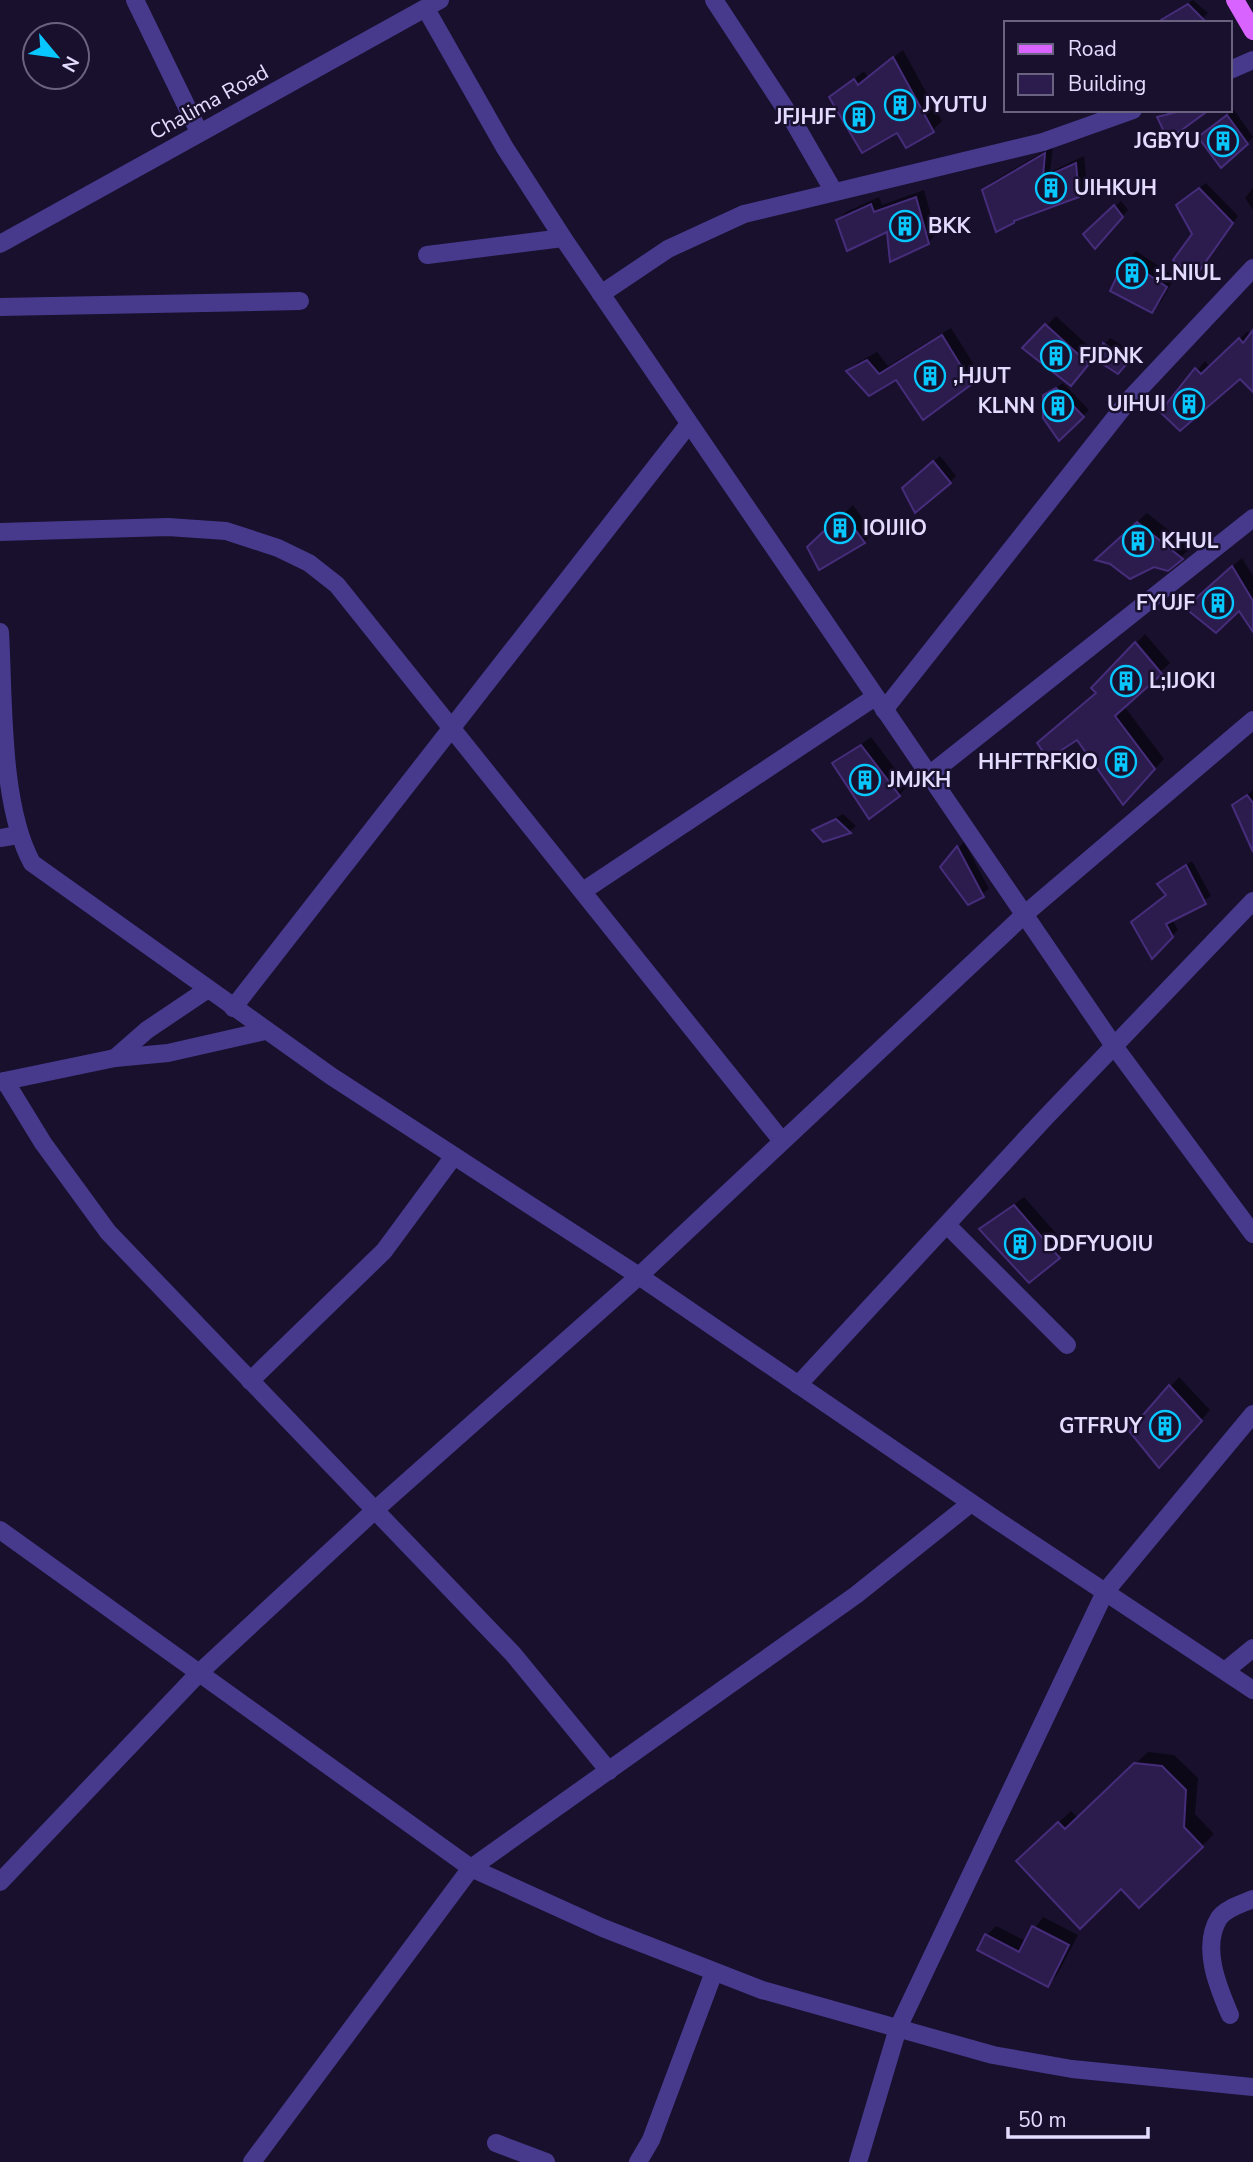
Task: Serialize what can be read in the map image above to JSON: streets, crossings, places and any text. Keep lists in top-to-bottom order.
{
  "streets": {
    "street": ["Chalima Road"]
  },
  "places": {
    "building": [
      "JYUTU",
      "JFJHJF",
      "JGBYU",
      "UIHKUH",
      "BKK",
      ";LNIUL",
      "FJDNK",
      ",HJUT",
      "UIHUI",
      "KLNN",
      "IOIJIIO",
      "KHUL",
      "FYUJF",
      "L;IJOKI",
      "HHFTRFKIO",
      "JMJKH",
      "DDFYUOIU",
      "GTFRUY"
    ]
  },
  "legend": ["Road", "Building"],
  "scale_bar": "50 m",
  "north": "bottom right"
}
